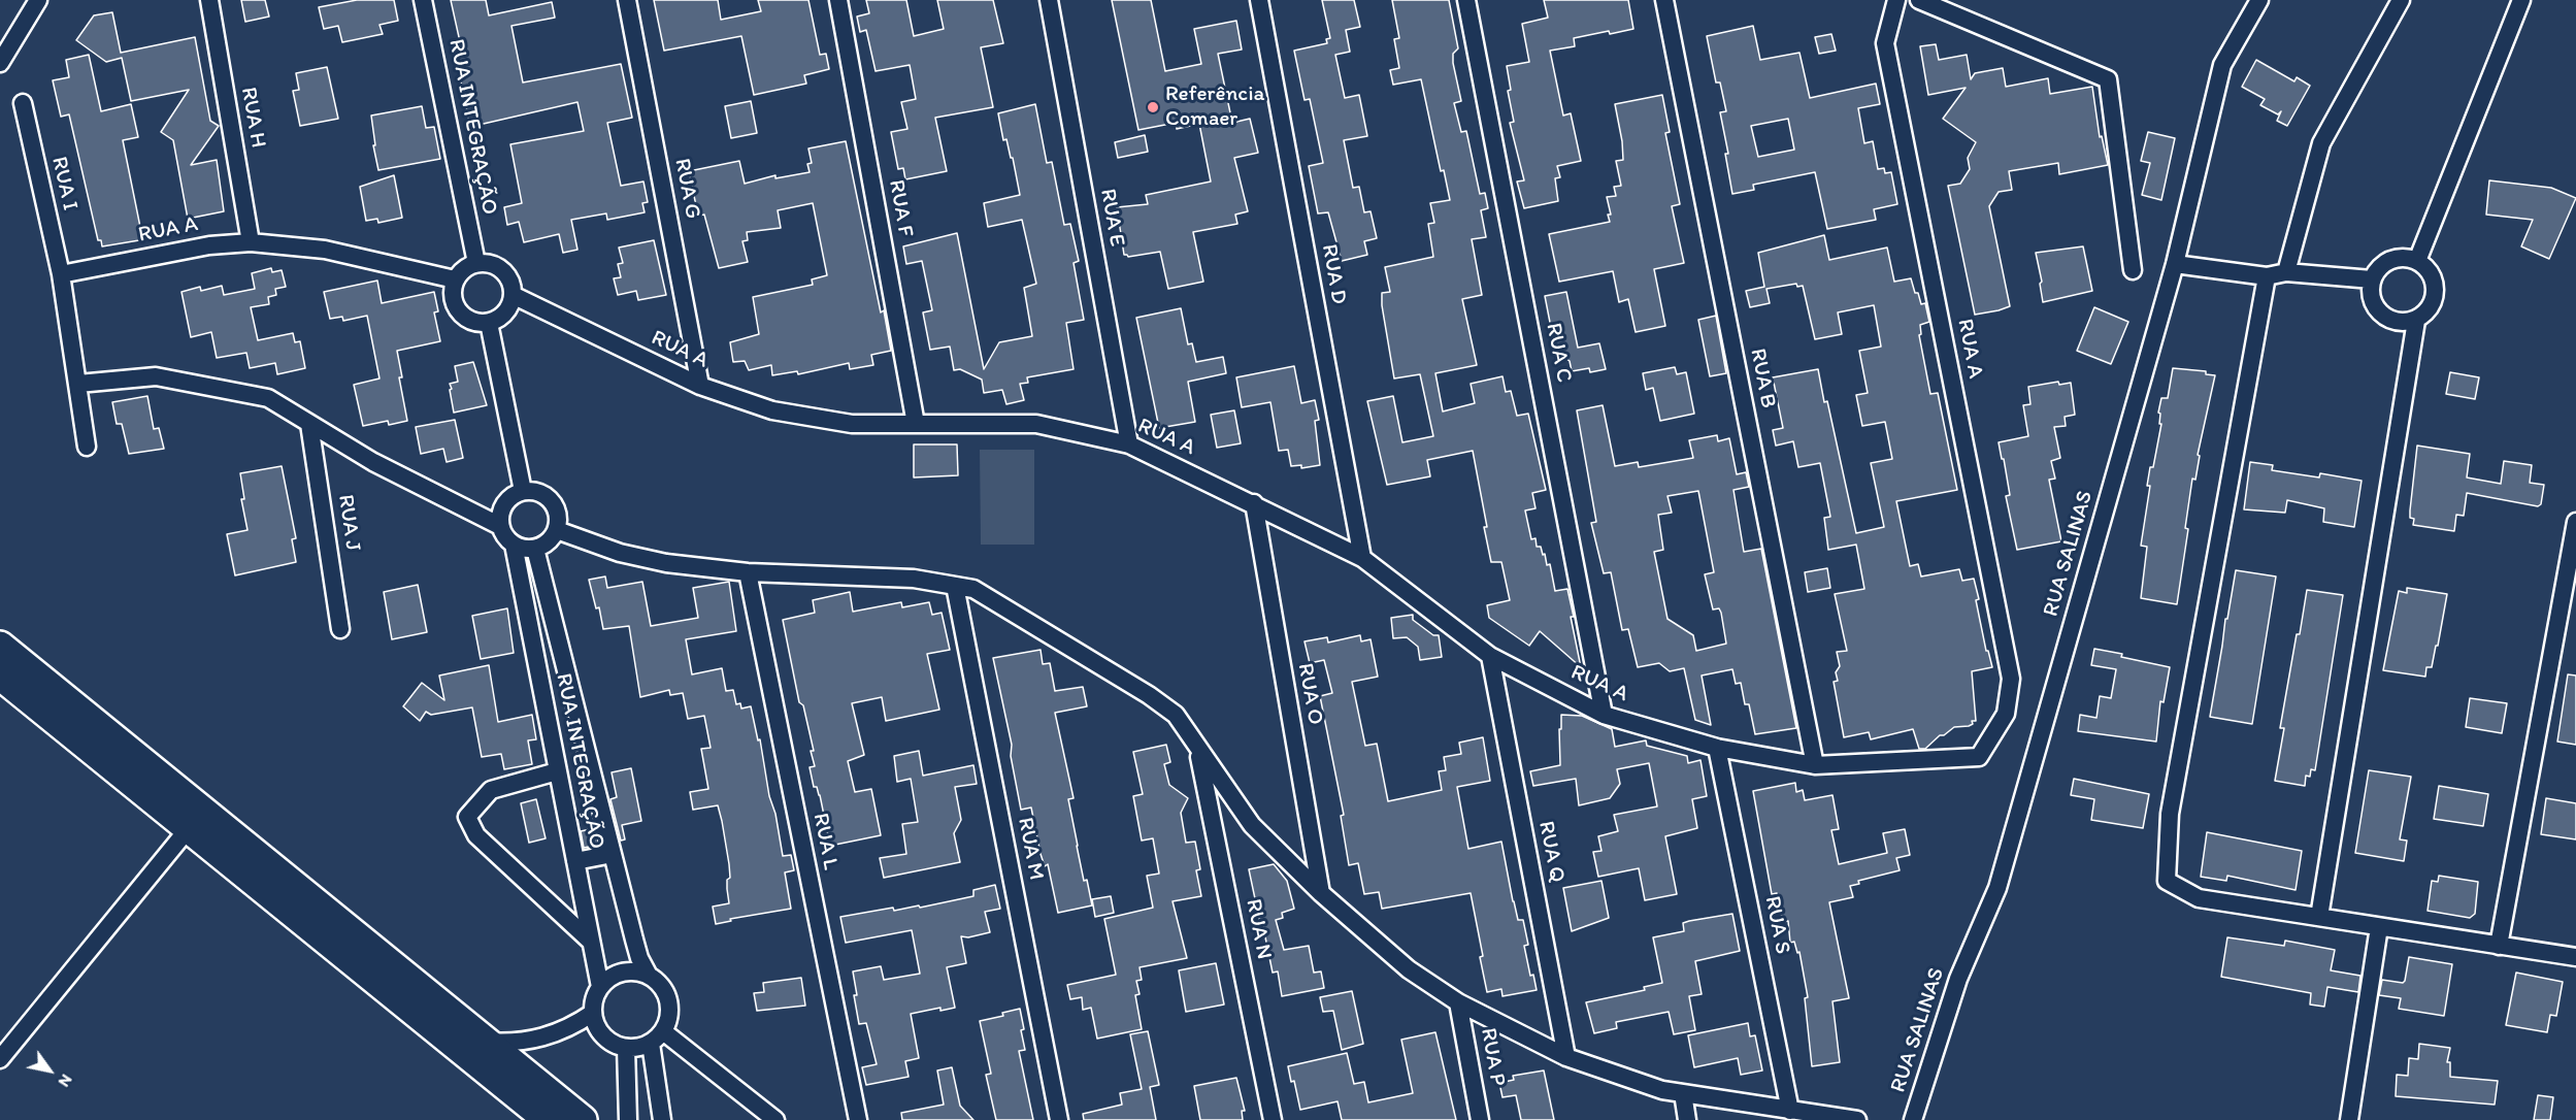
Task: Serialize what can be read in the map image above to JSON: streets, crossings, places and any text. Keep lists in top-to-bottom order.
{
  "streets": {
    "street": [
      "RUA H",
      "RUA INTEGRAÇÃO",
      "RUA I",
      "RUA G",
      "RUA F",
      "RUA E",
      "RUA A",
      "RUA D",
      "RUA C",
      "RUA B",
      "RUA J",
      "RUA SALINAS",
      "RUA O",
      "RUA L",
      "RUA M",
      "RUA Q",
      "RUA S",
      "RUA N",
      "RUA P"
    ]
  },
  "crossings": [
    ["RUA H", "RUA A"],
    ["RUA INTEGRAÇÃO", "RUA A"],
    ["RUA I", "RUA A"],
    ["RUA G", "RUA A"],
    ["RUA F", "RUA A"],
    ["RUA E", "RUA A"],
    ["RUA A", "RUA D"],
    ["RUA A", "RUA C"],
    ["RUA A", "RUA B"],
    ["RUA A", "RUA O"],
    ["RUA A", "RUA Q"],
    ["RUA A", "RUA S"]
  ],
  "places": ["Referência Comaer"],
  "north": "bottom right"
}
